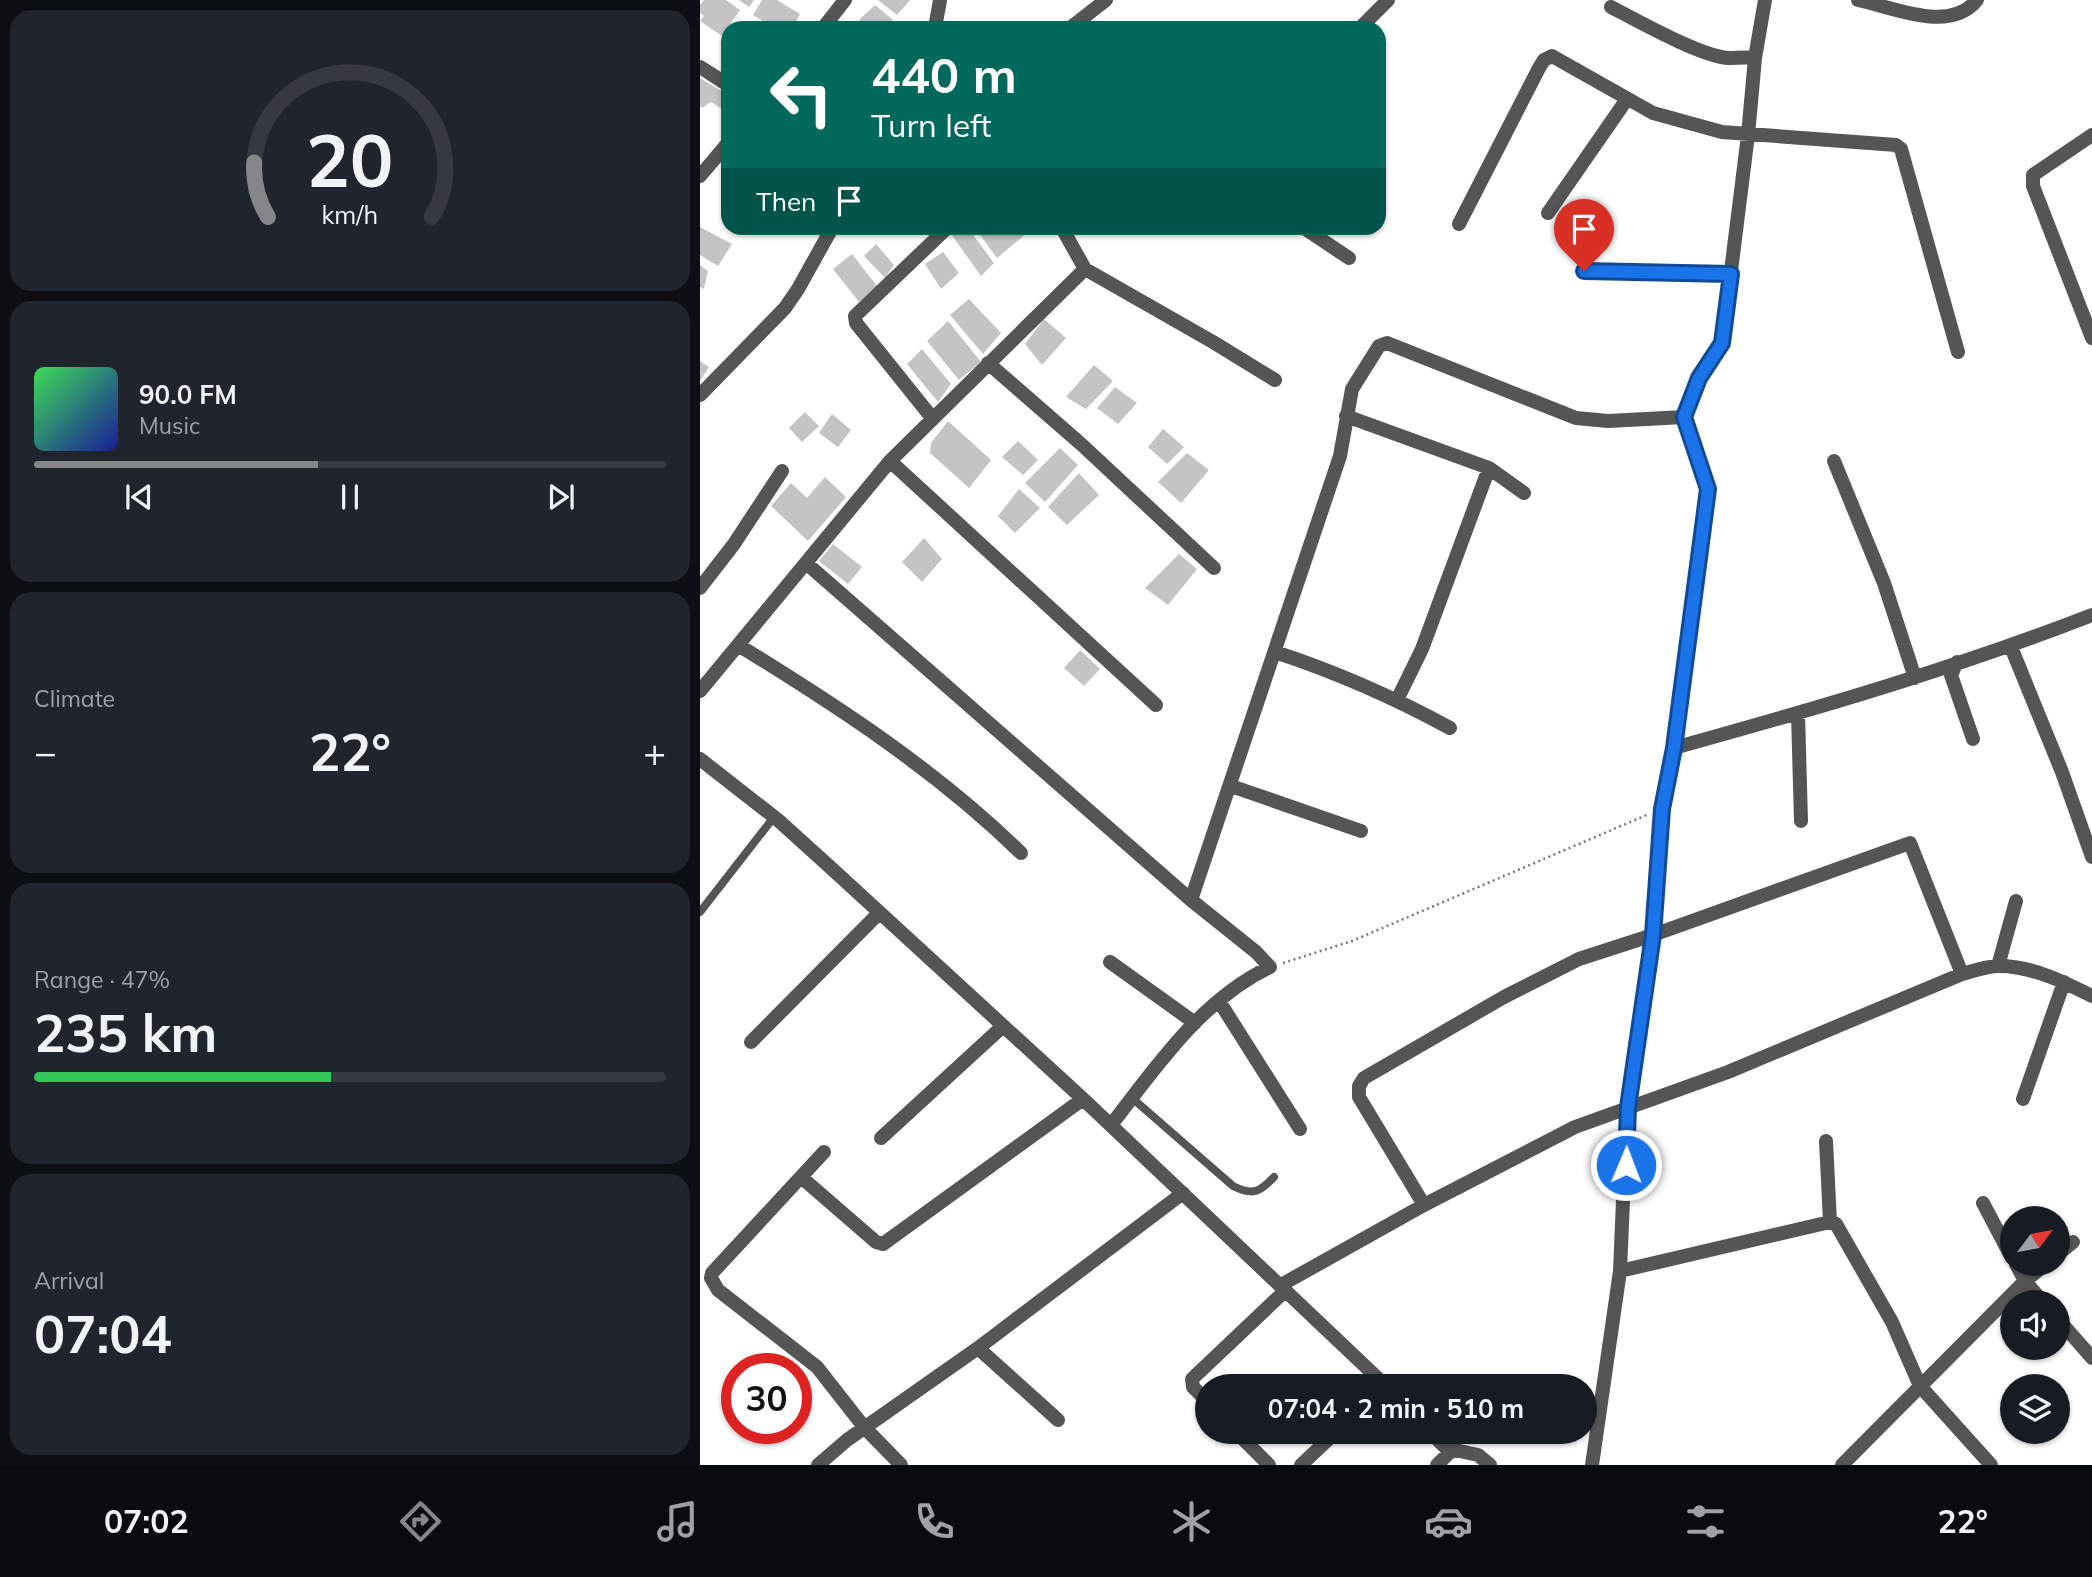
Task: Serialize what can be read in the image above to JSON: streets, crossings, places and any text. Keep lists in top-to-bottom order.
{
  "north": "top right",
  "page": {
    "turn": ["440 m", "Turn left"],
    "then": "Then",
    "song": ["90.0 FM", "Music"],
    "tile": [
      "Climate",
      ["Range · 47%", "235 km"],
      ["Arrival", "07:04"]
    ],
    "heat": ["−", "22°", "+"],
    "limit": "30",
    "trip": "07:04 · 2 min · 510 m",
    "tabs": ["07:02", "22°"],
    "gauge": ["20", "km/h"]
  }
}
